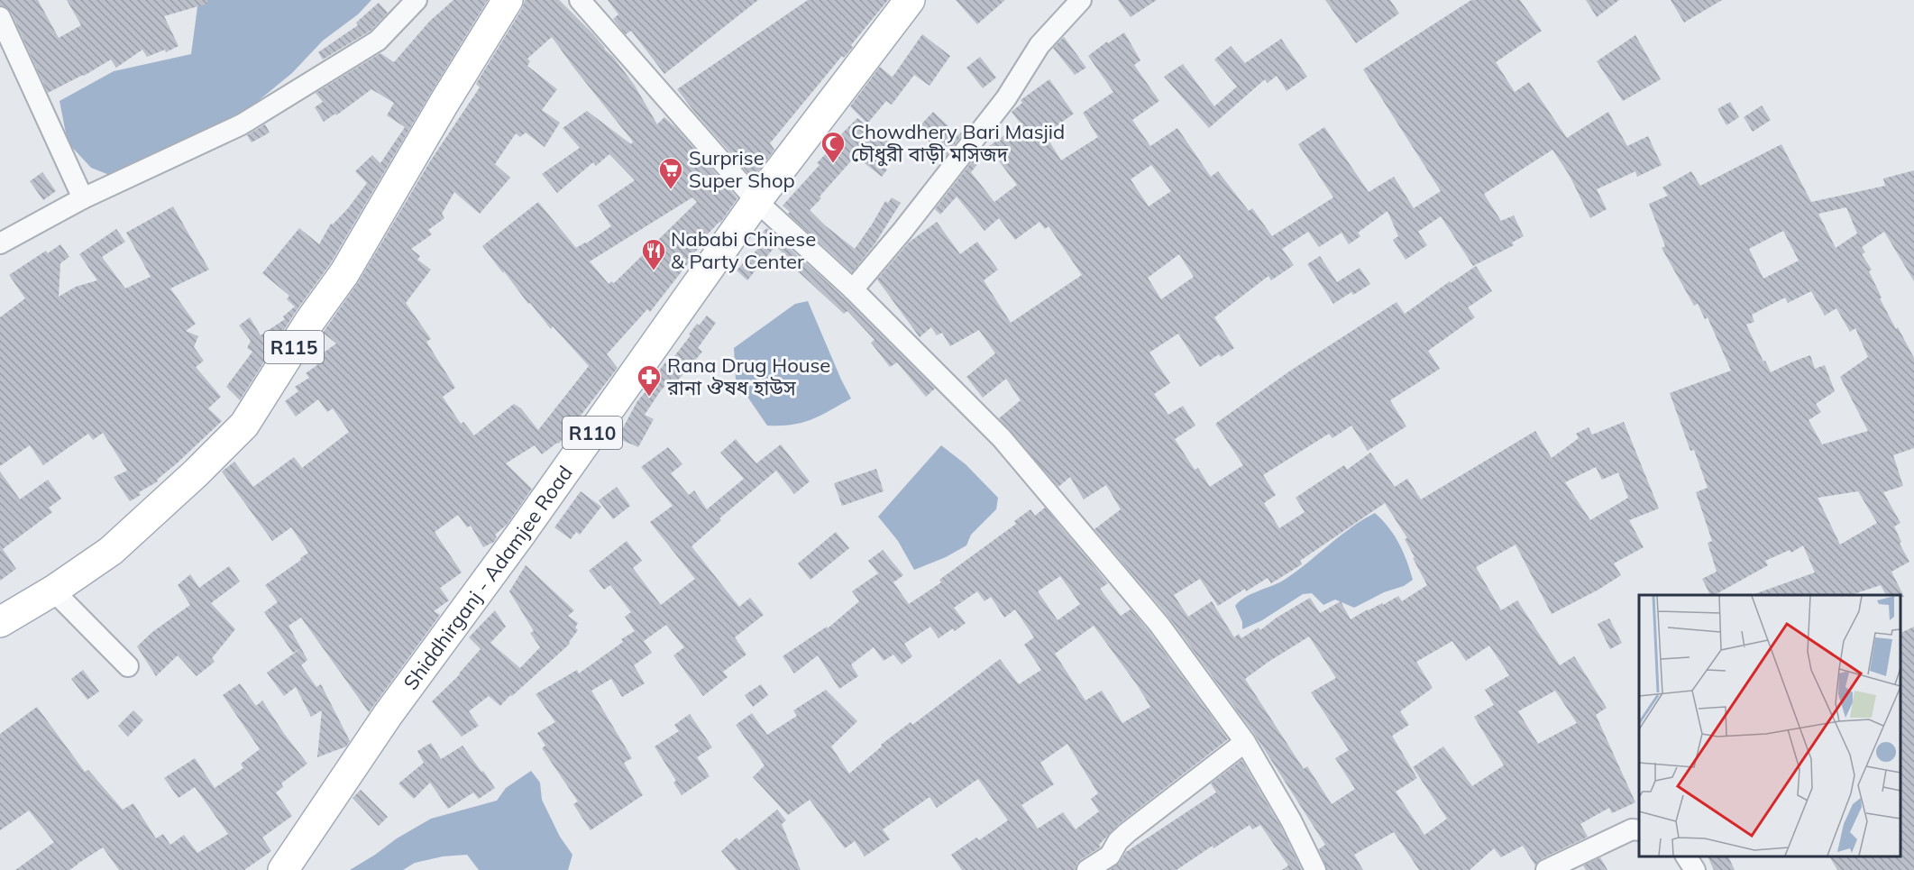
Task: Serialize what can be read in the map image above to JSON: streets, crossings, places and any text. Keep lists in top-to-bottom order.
{
  "streets": {
    "main road": ["R115", "R110", "Shiddhirganj - Adamjee Road"]
  },
  "places": {
    "mosque": ["Chowdhery Bari Masjid চৌধুরী বাড়ী মসিজদ"],
    "supermarket": ["Surprise Super Shop"],
    "restaurant": ["Nababi Chinese & Party Center"],
    "pharmacy": ["Rana Drug House রানা ঔষধ হাউস"]
  }
}
